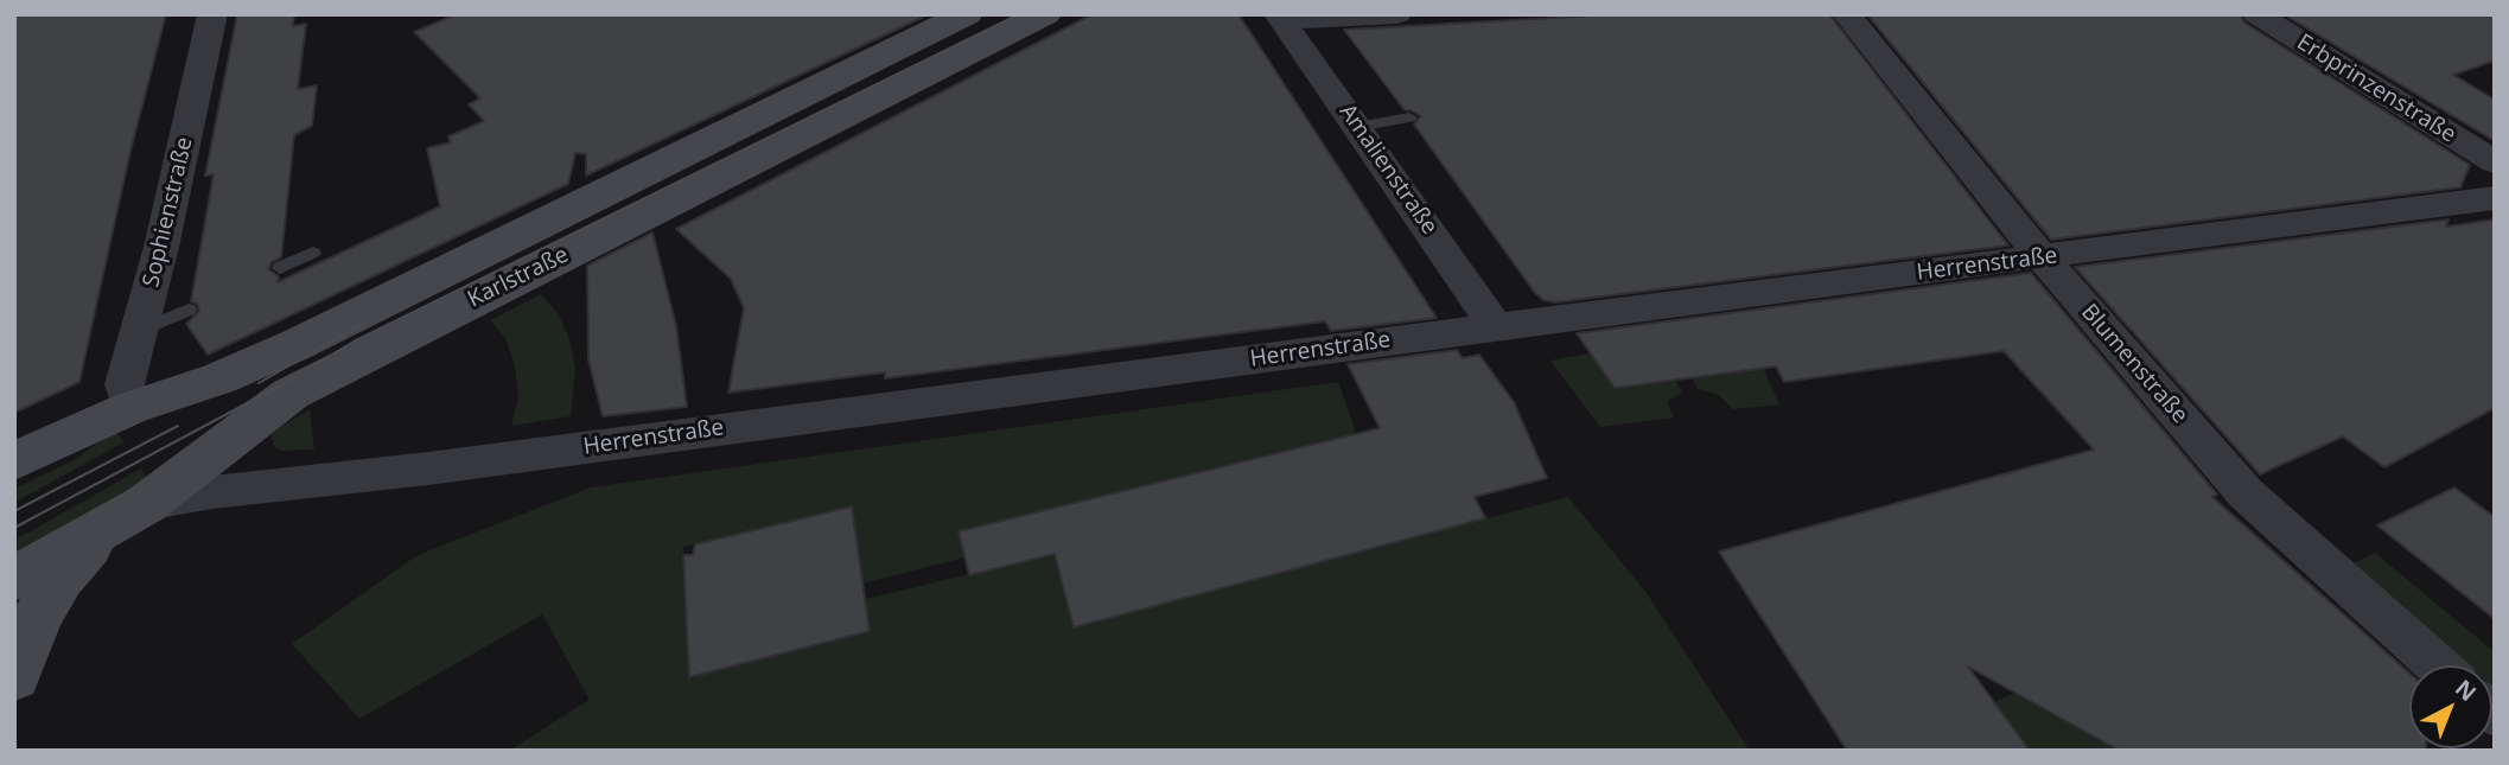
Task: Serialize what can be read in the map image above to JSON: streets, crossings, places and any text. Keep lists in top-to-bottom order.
{
  "streets": {
    "main road": ["Karlstraße"],
    "street": [
      "Erbprinzenstraße",
      "Amalienstraße",
      "Sophienstraße",
      "Herrenstraße",
      "Blumenstraße"
    ]
  },
  "crossings": [
    ["Amalienstraße", "Herrenstraße"],
    ["Sophienstraße", "Karlstraße"],
    ["Herrenstraße", "Karlstraße"],
    ["Herrenstraße", "Blumenstraße"]
  ],
  "north": "top right"
}
